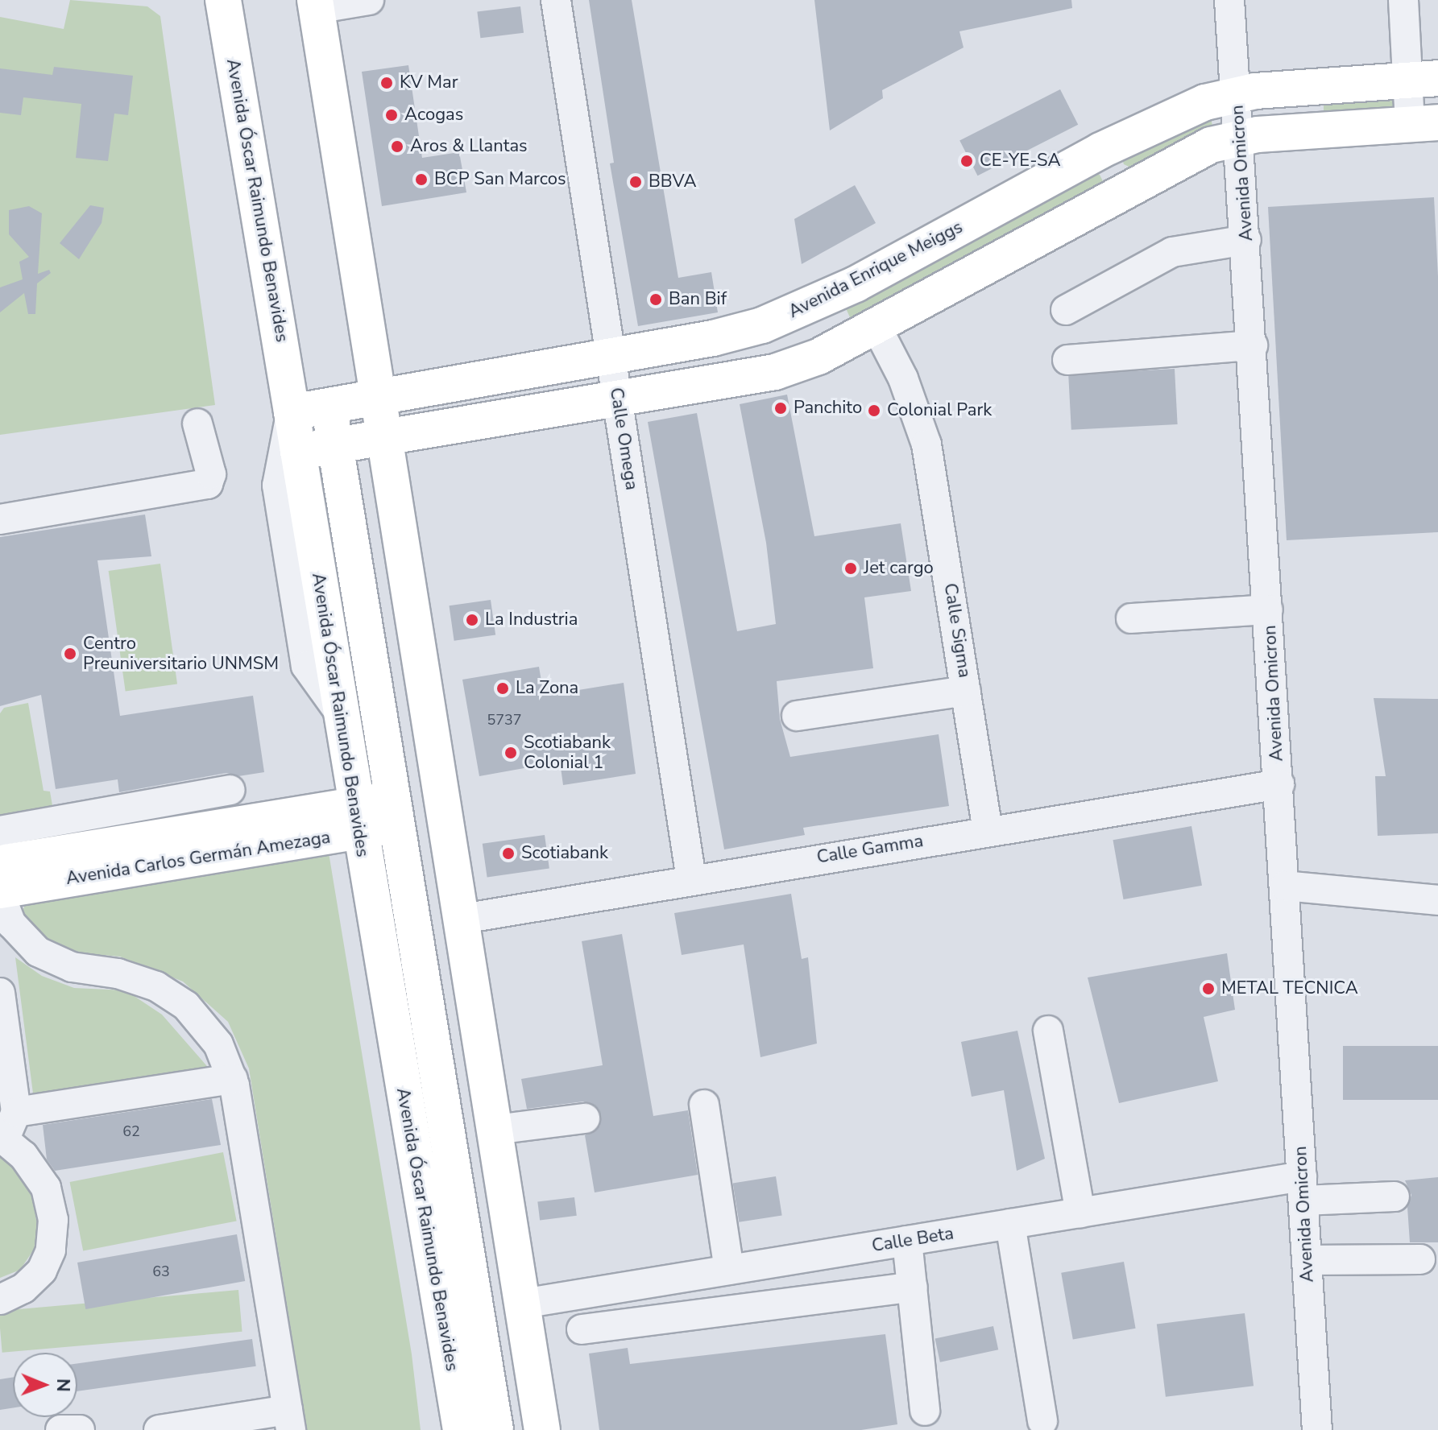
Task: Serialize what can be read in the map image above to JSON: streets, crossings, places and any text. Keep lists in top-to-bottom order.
{
  "streets": {
    "main road": ["Avenida Óscar Raimundo Benavides", "Avenida Enrique Meiggs", "Avenida Carlos Germán Amezaga"],
    "street": [
      "Avenida Omicron",
      "Calle Omega",
      "Calle Sigma",
      "Calle Gamma",
      "Calle Beta"
    ]
  },
  "crossings": [
    ["Avenida Omicron", "Avenida Enrique Meiggs"],
    ["Avenida Omicron", "Calle Gamma"],
    ["Avenida Omicron", "Calle Beta"],
    ["Avenida Óscar Raimundo Benavides", "Avenida Enrique Meiggs"],
    ["Avenida Óscar Raimundo Benavides", "Avenida Carlos Germán Amezaga"],
    ["Avenida Enrique Meiggs", "Calle Omega"],
    ["Calle Omega", "Calle Gamma"],
    ["Calle Sigma", "Calle Gamma"]
  ],
  "places": [
    "KV Mar",
    "Acogas",
    "Aros & Llantas",
    "CE-YE-SA",
    "BCP San Marcos",
    "BBVA",
    "Ban Bif",
    "Panchito",
    "Colonial Park",
    "Jet cargo",
    "La Industria",
    "Centro Preuniversitario UNMSM",
    "La Zona",
    "Scotiabank Colonial 1",
    "Scotiabank",
    "METAL TECNICA"
  ],
  "house_numbers": ["5737", "62", "63"],
  "north": "right"
}
